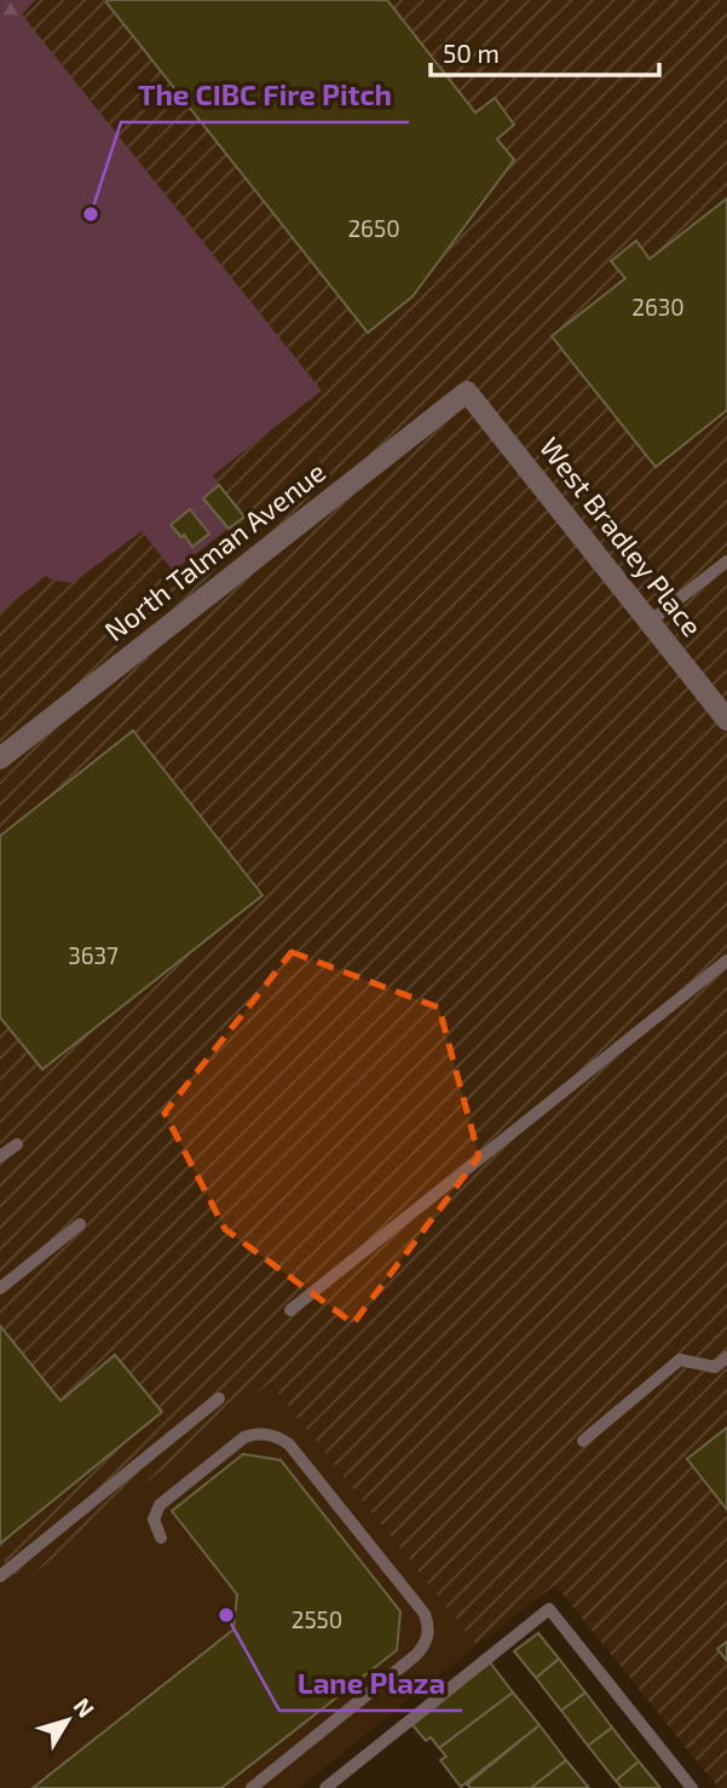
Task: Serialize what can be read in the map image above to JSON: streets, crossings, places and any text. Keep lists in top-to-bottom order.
{
  "streets": {
    "street": ["West Bradley Place", "North Talman Avenue"]
  },
  "crossings": [
    ["West Bradley Place", "North Talman Avenue"]
  ],
  "places": ["The CIBC Fire Pitch", "Lane Plaza"],
  "house_numbers": [
    "2650",
    "2630",
    "3637",
    "2550"
  ],
  "scale_bar": "50 m",
  "north": "top right"
}
